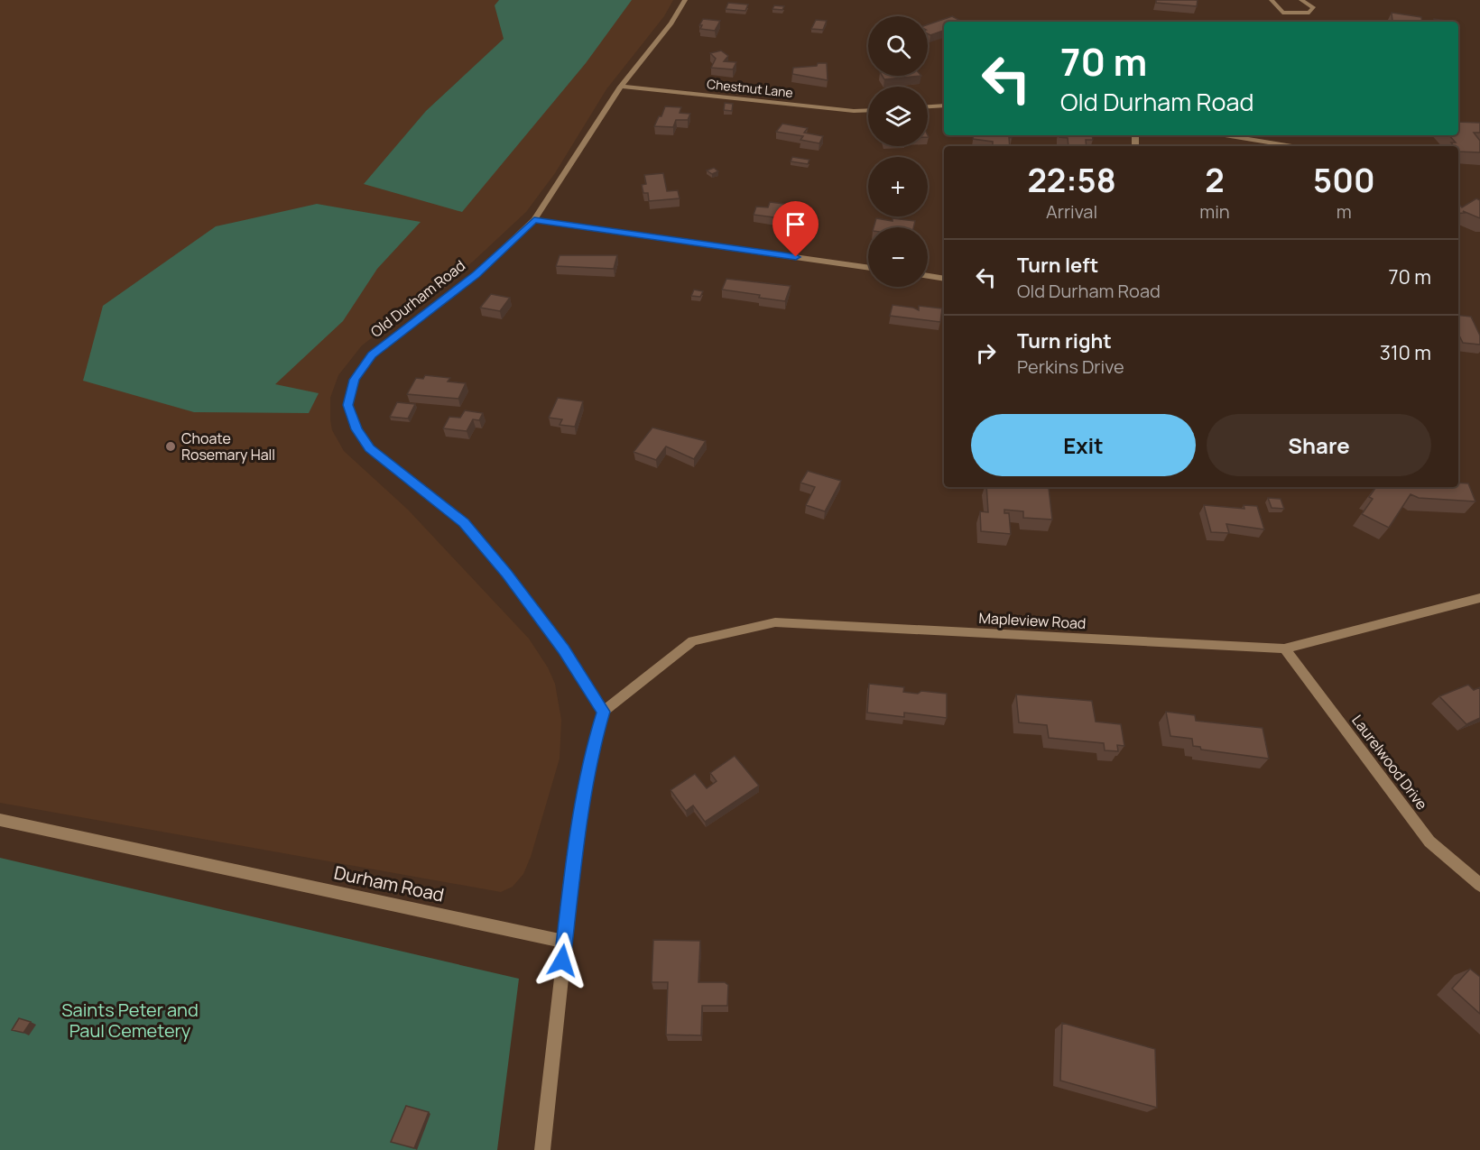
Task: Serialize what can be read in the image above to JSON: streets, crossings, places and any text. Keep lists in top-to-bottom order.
{
  "streets": {
    "street": [
      "Chestnut Lane",
      "Old Durham Road",
      "Mapleview Road",
      "Laurelwood Drive",
      "Durham Road"
    ]
  },
  "crossings": [
    ["Chestnut Lane", "Old Durham Road"],
    ["Old Durham Road", "Mapleview Road"],
    ["Mapleview Road", "Laurelwood Drive"]
  ],
  "parks": ["Saints Peter and Paul Cemetery"],
  "places": ["Choate Rosemary Hall"],
  "page": {
    "map_buttons": ["+", "−"],
    "turn": ["70 m", "Old Durham Road"],
    "eta": [
      "22:58",
      "Arrival",
      "2",
      "min",
      "500",
      "m"
    ],
    "list": [
      {
        "name": "Turn left",
        "note": "Old Durham Road",
        "value": "70 m"
      },
      {
        "name": "Turn right",
        "note": "Perkins Drive",
        "value": "310 m"
      }
    ],
    "buttons": ["Exit", "Share"]
  }
}
